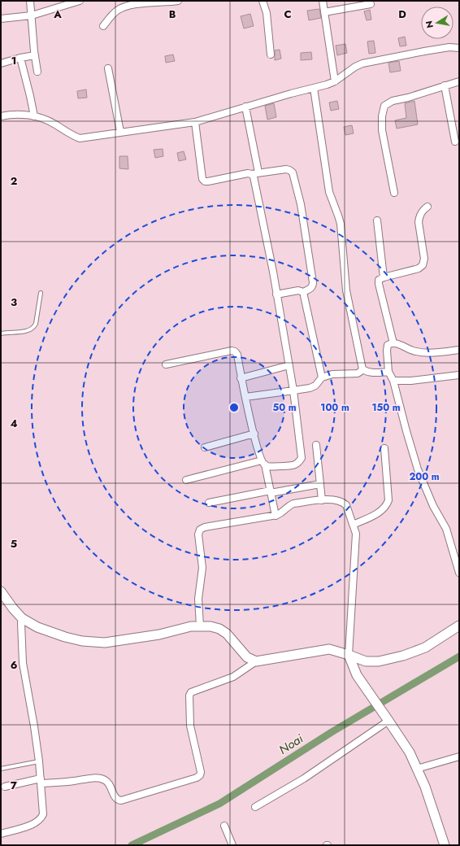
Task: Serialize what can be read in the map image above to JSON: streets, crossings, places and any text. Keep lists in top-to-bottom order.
{
  "water": ["Noai"],
  "north": "left",
  "grid": {
    "columns": [
      "A",
      "B",
      "C",
      "D"
    ],
    "rows": [
      "1",
      "2",
      "3",
      "4",
      "5",
      "6",
      "7"
    ]
  },
  "rings": [
    "50 m",
    "100 m",
    "150 m",
    "200 m"
  ]
}
